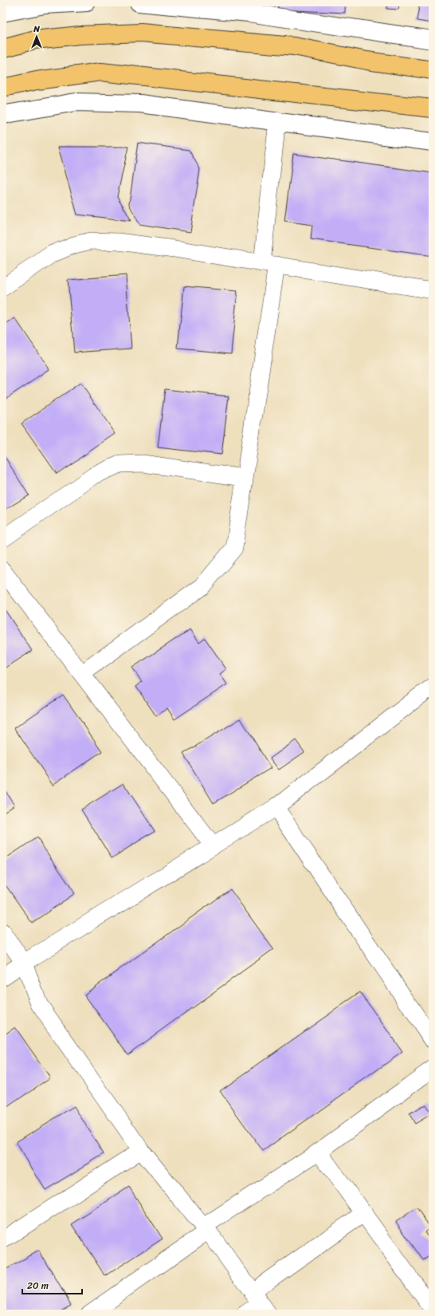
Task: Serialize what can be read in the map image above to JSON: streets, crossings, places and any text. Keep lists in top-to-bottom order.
{
  "scale_bar": "20 m",
  "north": "top"
}
